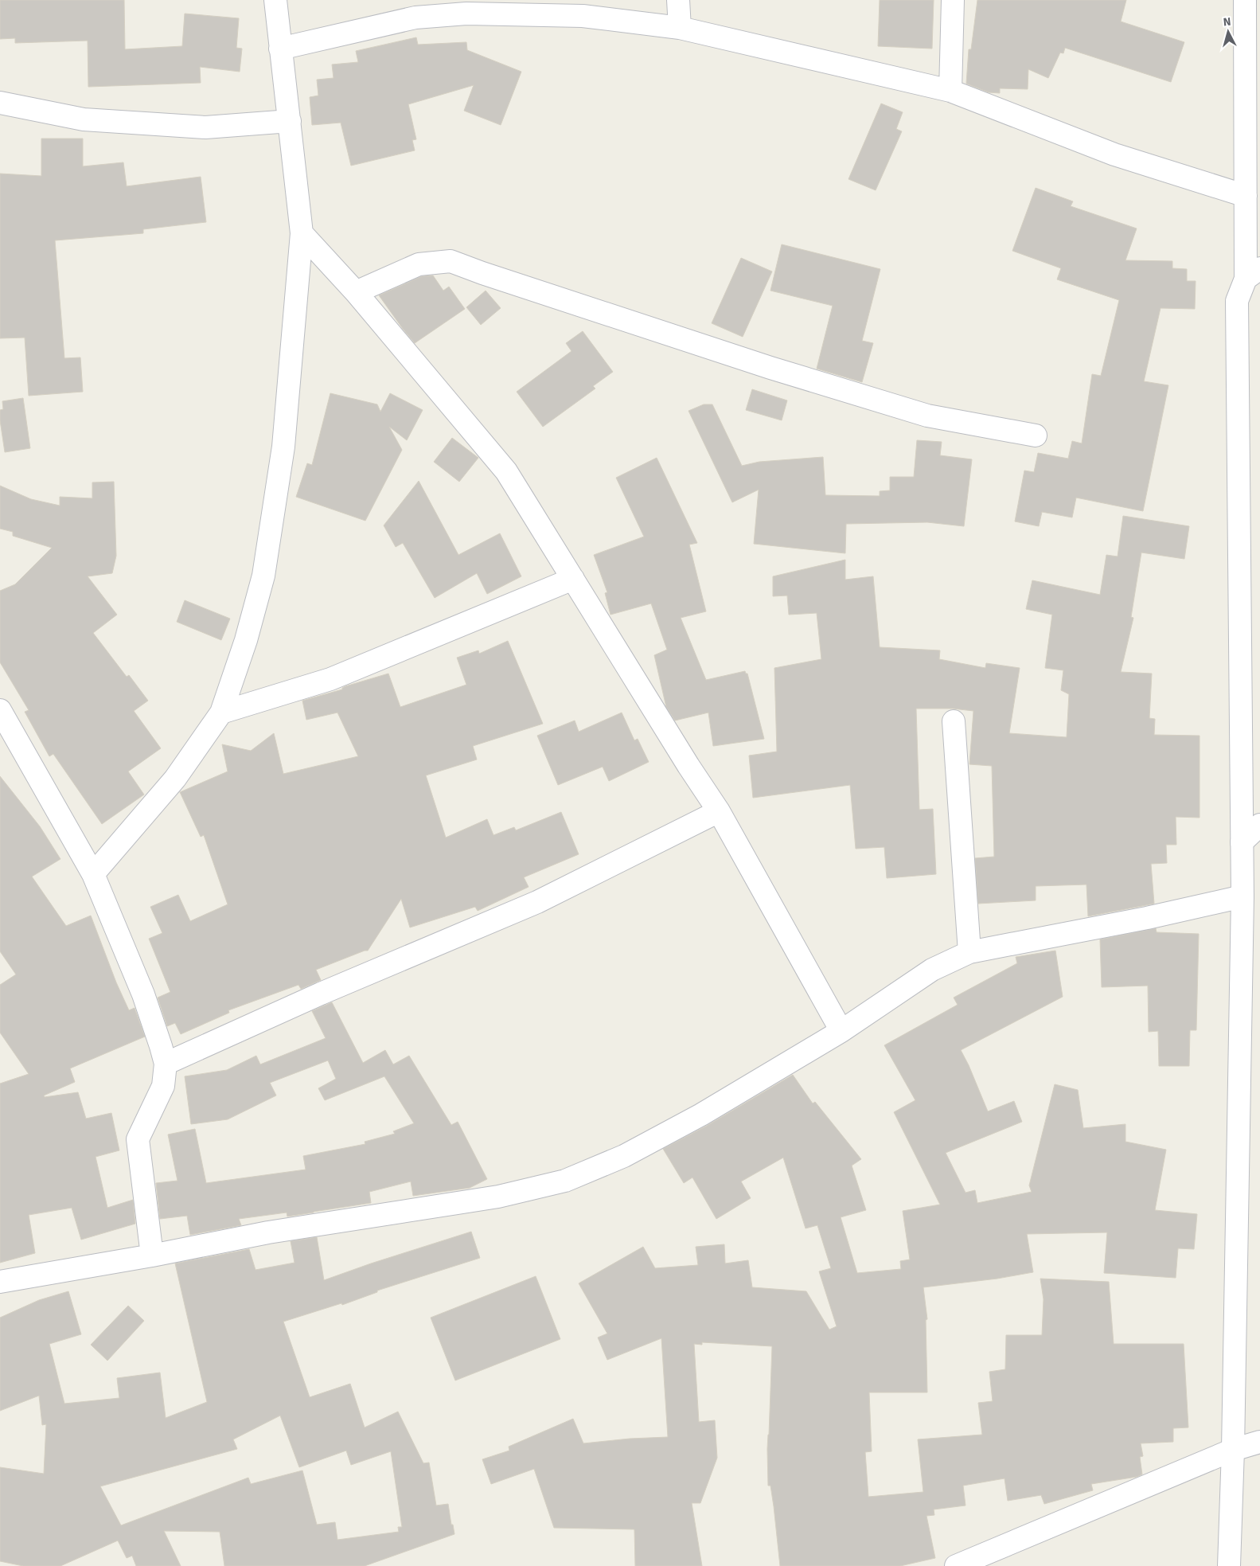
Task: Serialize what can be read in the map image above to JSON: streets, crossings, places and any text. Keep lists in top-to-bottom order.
{
  "north": "top"
}
